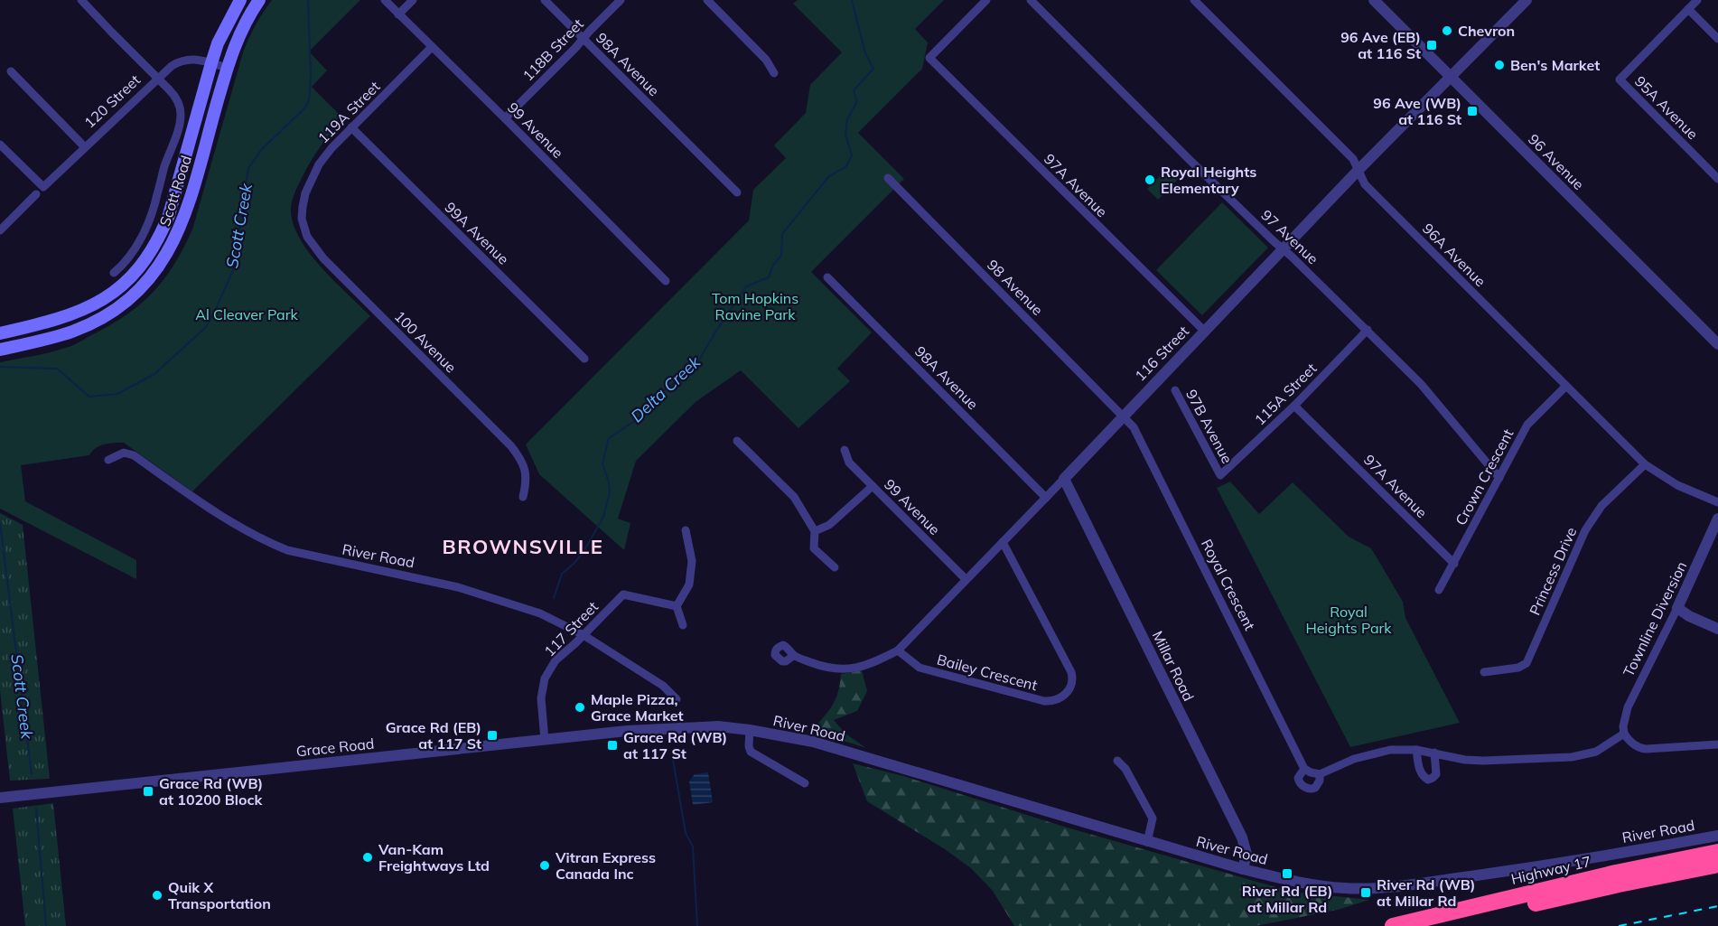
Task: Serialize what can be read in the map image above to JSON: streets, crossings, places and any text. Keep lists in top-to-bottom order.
{
  "streets": {
    "highway": ["Highway 17"],
    "main road": ["Scott Road"],
    "street": [
      "118B Street",
      "98A Avenue",
      "120 Street",
      "95A Avenue",
      "119A Street",
      "99 Avenue",
      "96 Avenue",
      "97A Avenue",
      "99A Avenue",
      "97 Avenue",
      "96A Avenue",
      "98 Avenue",
      "100 Avenue",
      "116 Street",
      "115A Street",
      "97B Avenue",
      "Crown Crescent",
      "River Road",
      "Princess Drive",
      "Royal Crescent",
      "Townline Diversion",
      "117 Street",
      "Millar Road",
      "Bailey Crescent",
      "Grace Road"
    ]
  },
  "crossings": [
    ["118B Street", "98A Avenue"],
    ["118B Street", "99 Avenue"],
    ["98A Avenue", "116 Street"],
    ["120 Street", "Scott Road"],
    ["119A Street", "99 Avenue"],
    ["119A Street", "99A Avenue"],
    ["119A Street", "100 Avenue"],
    ["99 Avenue", "116 Street"],
    ["96 Avenue", "116 Street"],
    ["97A Avenue", "116 Street"],
    ["97A Avenue", "115A Street"],
    ["97A Avenue", "Crown Crescent"],
    ["97 Avenue", "116 Street"],
    ["97 Avenue", "115A Street"],
    ["97 Avenue", "Crown Crescent"],
    ["96A Avenue", "116 Street"],
    ["96A Avenue", "Crown Crescent"],
    ["96A Avenue", "Princess Drive"],
    ["98 Avenue", "116 Street"],
    ["98 Avenue", "Royal Crescent"],
    ["116 Street", "Royal Crescent"],
    ["116 Street", "Millar Road"],
    ["116 Street", "Bailey Crescent"],
    ["115A Street", "97B Avenue"],
    ["River Road", "117 Street"],
    ["River Road", "Millar Road"],
    ["River Road", "Grace Road"],
    ["Royal Crescent", "Townline Diversion"],
    ["117 Street", "Grace Road"]
  ],
  "districts": ["BROWNSVILLE"],
  "water": ["Scott Creek", "Delta Creek"],
  "parks": ["Tom Hopkins Ravine Park", "Al Cleaver Park", "Royal Heights Park"],
  "places": {
    "other": [
      "Chevron",
      "Ben's Market",
      "Royal Heights Elementary",
      "Maple Pizza, Grace Market",
      "Van-Kam Freightways Ltd",
      "Vitran Express Canada Inc",
      "Quik X Transportation"
    ],
    "transit": [
      "96 Ave (EB) at 116 St",
      "96 Ave (WB) at 116 St",
      "Grace Rd (EB) at 117 St",
      "Grace Rd (WB) at 117 St",
      "Grace Rd (WB) at 10200 Block",
      "River Rd (EB) at Millar Rd",
      "River Rd (WB) at Millar Rd"
    ]
  }
}
